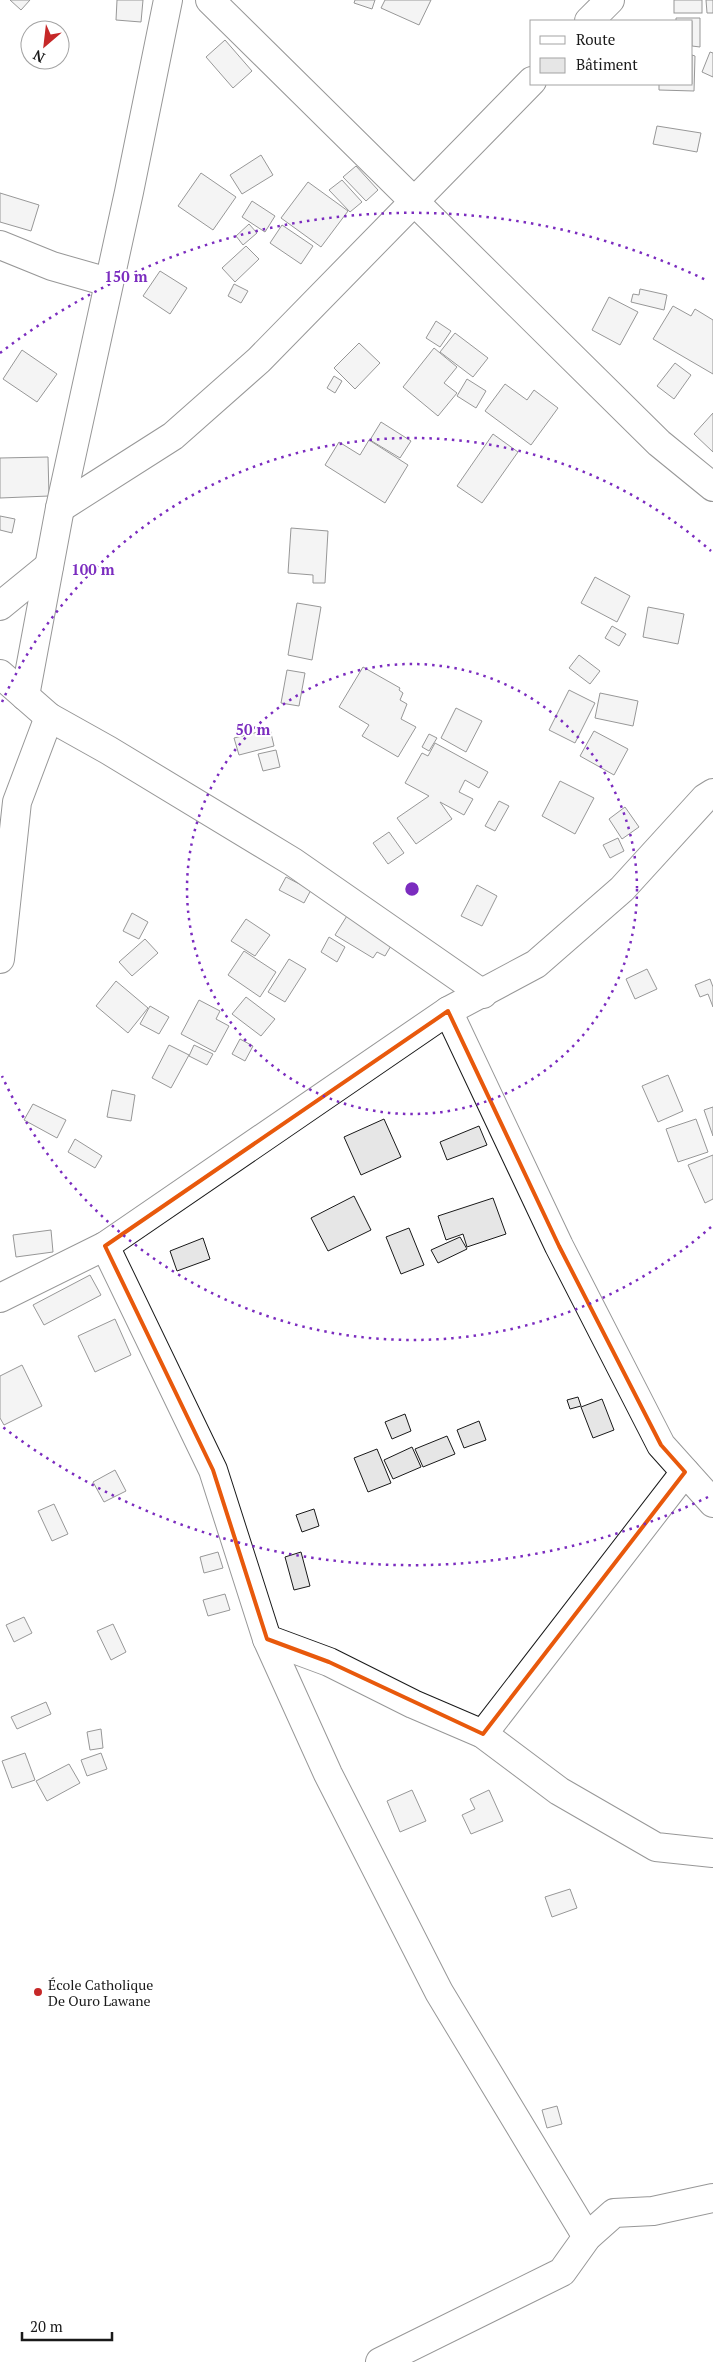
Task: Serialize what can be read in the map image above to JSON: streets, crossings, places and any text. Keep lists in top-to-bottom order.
{
  "places": ["École Catholique De Ouro Lawane"],
  "legend": ["Route", "Bâtiment"],
  "scale_bar": "20 m",
  "north": "bottom left",
  "rings": ["150 m", "100 m", "50 m"]
}
